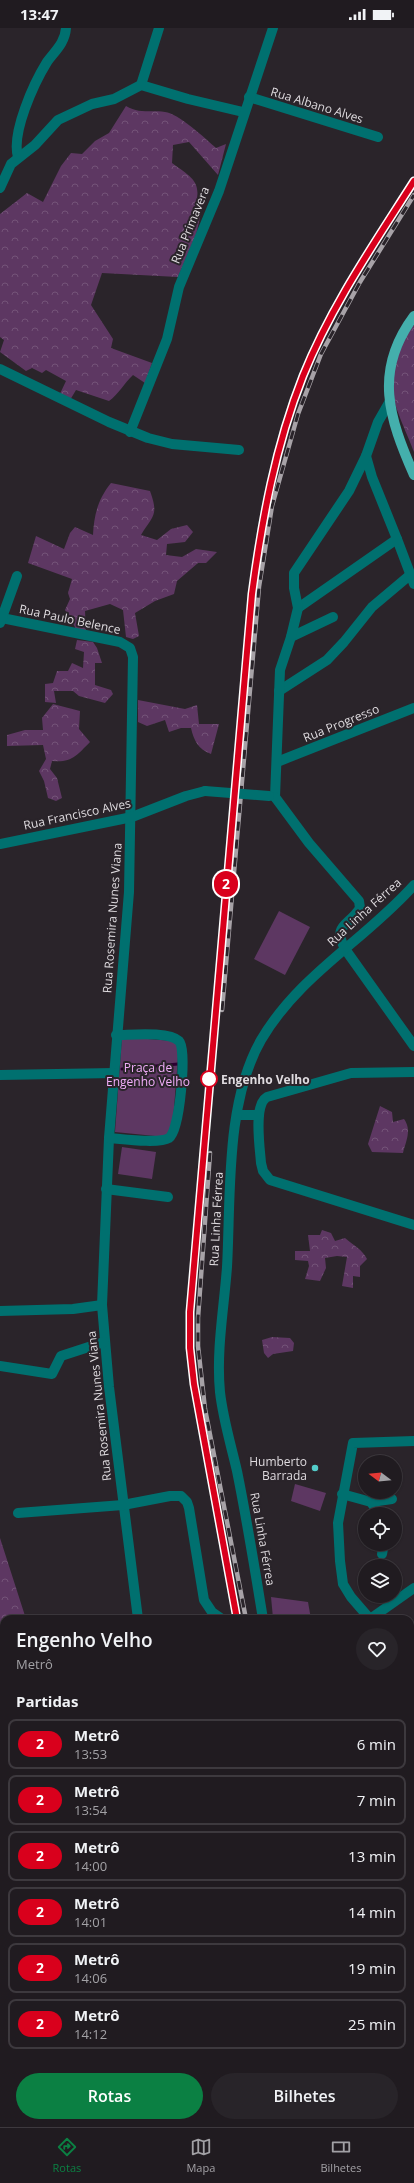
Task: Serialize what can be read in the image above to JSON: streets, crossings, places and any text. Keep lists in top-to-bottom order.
{
  "streets": {
    "street": [
      "Rua Albano Alves",
      "Rua Primavera",
      "Rua Paulo Belence",
      "Rua Progresso",
      "Rua Francisco Alves",
      "Rua Linha Férrea",
      "Rua Rosemira Nunes Viana"
    ]
  },
  "crossings": [
    ["Rua Albano Alves", "Rua Primavera"],
    ["Rua Paulo Belence", "Rua Rosemira Nunes Viana"],
    ["Rua Francisco Alves", "Rua Linha Férrea"],
    ["Rua Francisco Alves", "Rua Rosemira Nunes Viana"]
  ],
  "parks": ["Praça de Engenho Velho"],
  "places": ["Engenho Velho", "Humberto Barrada"],
  "lines": ["metro line 2"],
  "north": "left",
  "page": {
    "status": "13:47",
    "on_map": "2",
    "heading": [
      ["Engenho Velho", "Metrô"],
      "Partidas"
    ],
    "list": [
      {
        "mark": "2",
        "name": "Metrô",
        "note": "13:53",
        "value": "6 min"
      },
      {
        "mark": "2",
        "name": "Metrô",
        "note": "13:54",
        "value": "7 min"
      },
      {
        "mark": "2",
        "name": "Metrô",
        "note": "14:00",
        "value": "13 min"
      },
      {
        "mark": "2",
        "name": "Metrô",
        "note": "14:01",
        "value": "14 min"
      },
      {
        "mark": "2",
        "name": "Metrô",
        "note": "14:06",
        "value": "19 min"
      },
      {
        "mark": "2",
        "name": "Metrô",
        "note": "14:12",
        "value": "25 min"
      }
    ],
    "buttons": ["Rotas", "Bilhetes"],
    "tabs": ["Rotas", "Mapa", "Bilhetes"]
  }
}
